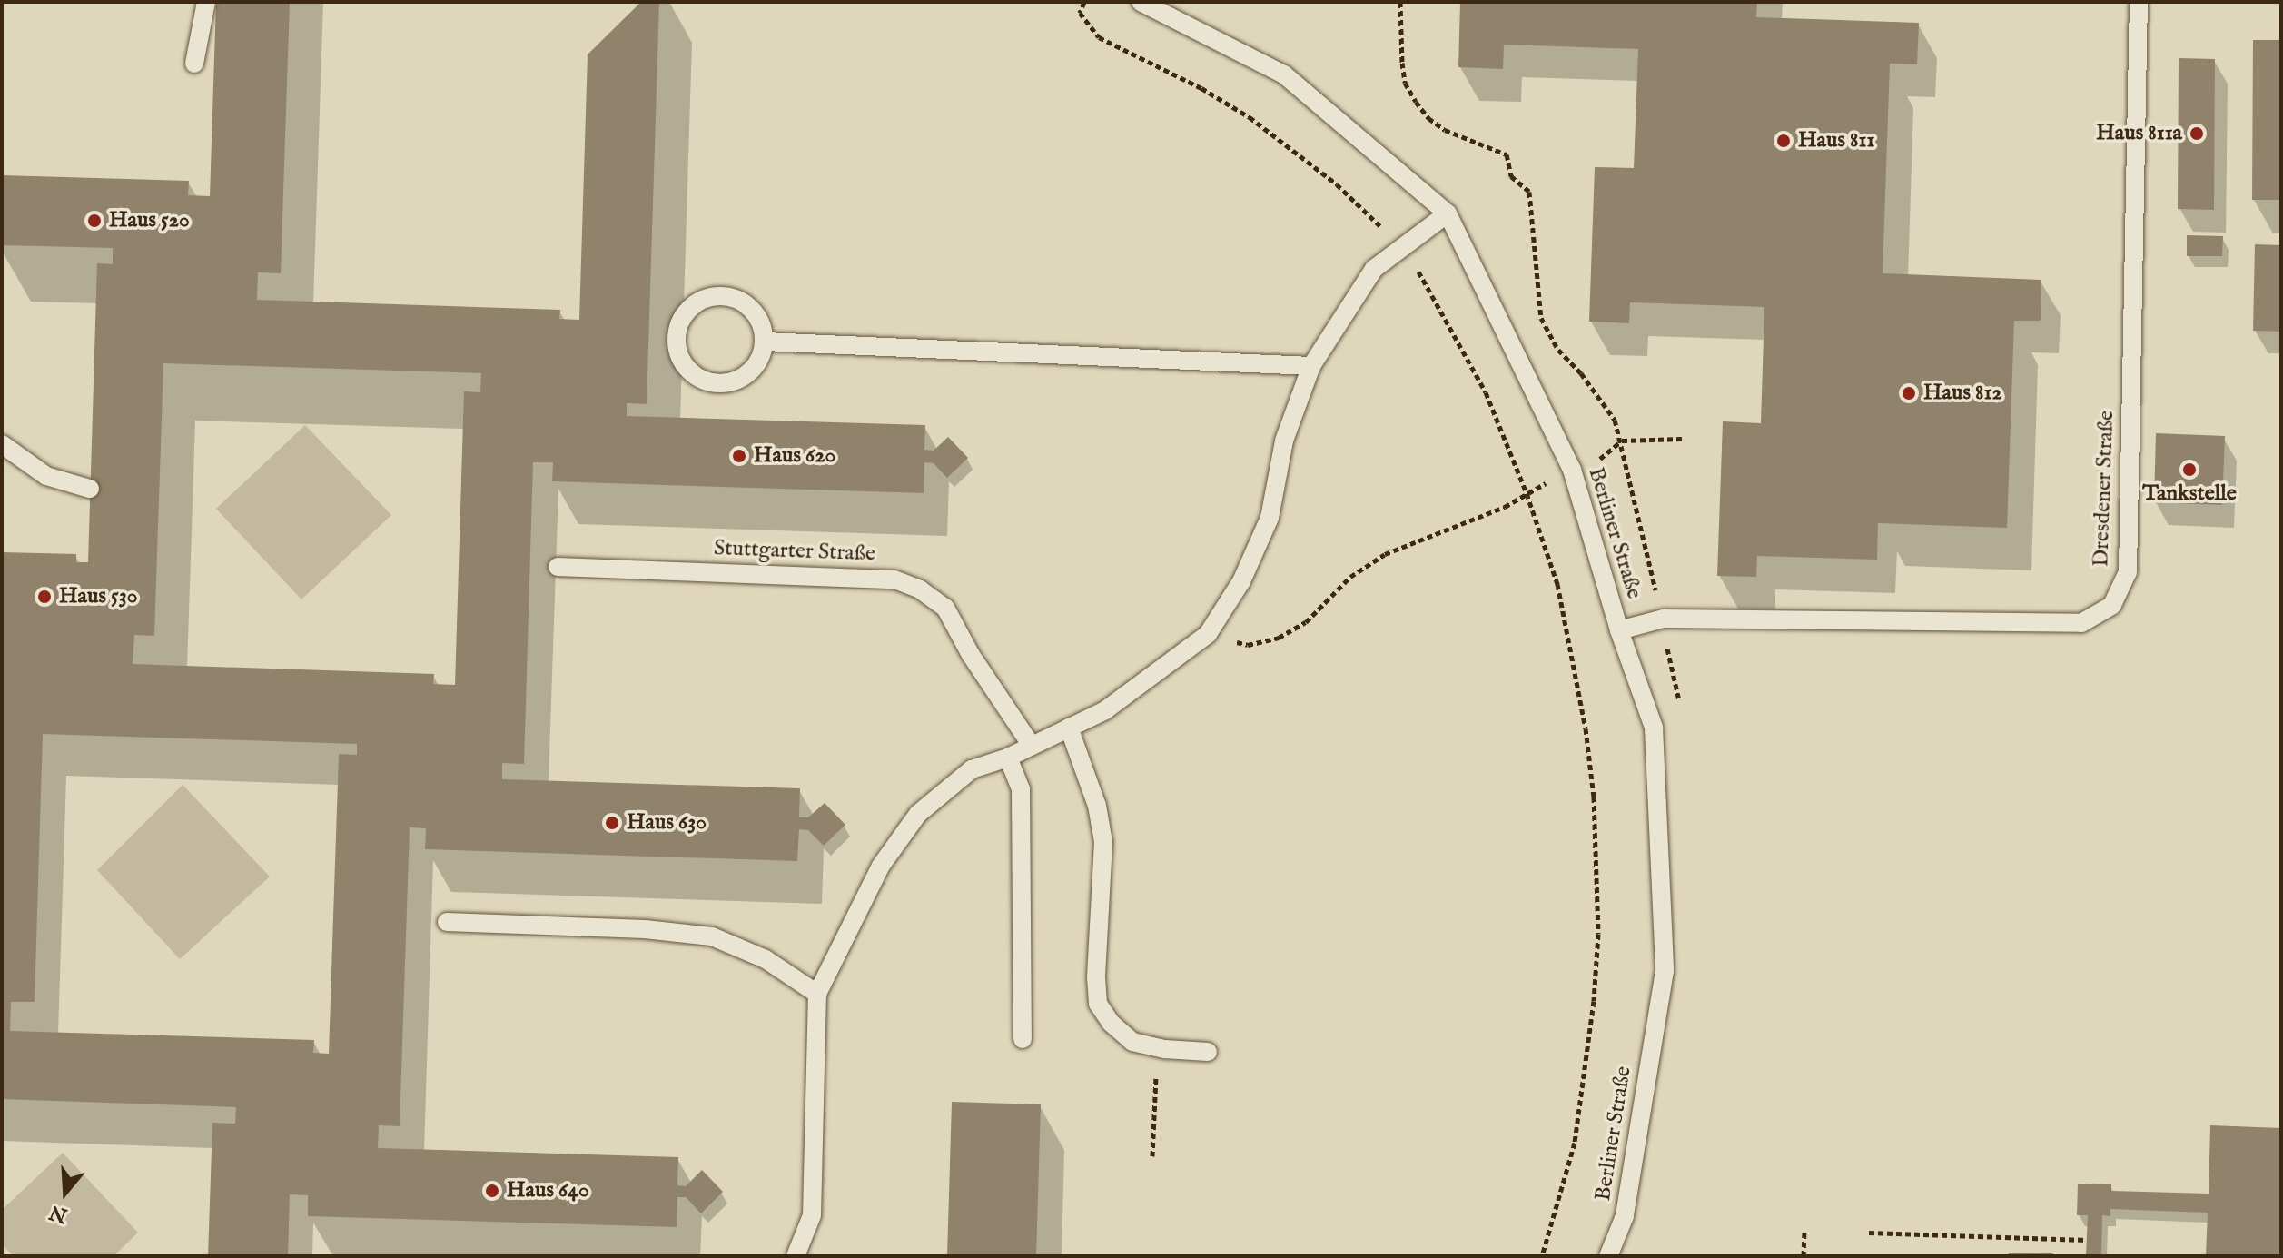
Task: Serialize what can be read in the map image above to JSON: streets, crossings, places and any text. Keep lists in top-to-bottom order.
{
  "streets": {
    "lane": ["Dresdener Straße", "Berliner Straße", "Stuttgarter Straße"]
  },
  "crossings": [
    ["Dresdener Straße", "Berliner Straße"]
  ],
  "places": [
    "Haus 811a",
    "Haus 811",
    "Haus 520",
    "Haus 812",
    "Haus 620",
    "Tankstelle",
    "Haus 530",
    "Haus 630",
    "Haus 640"
  ],
  "north": "bottom"
}
